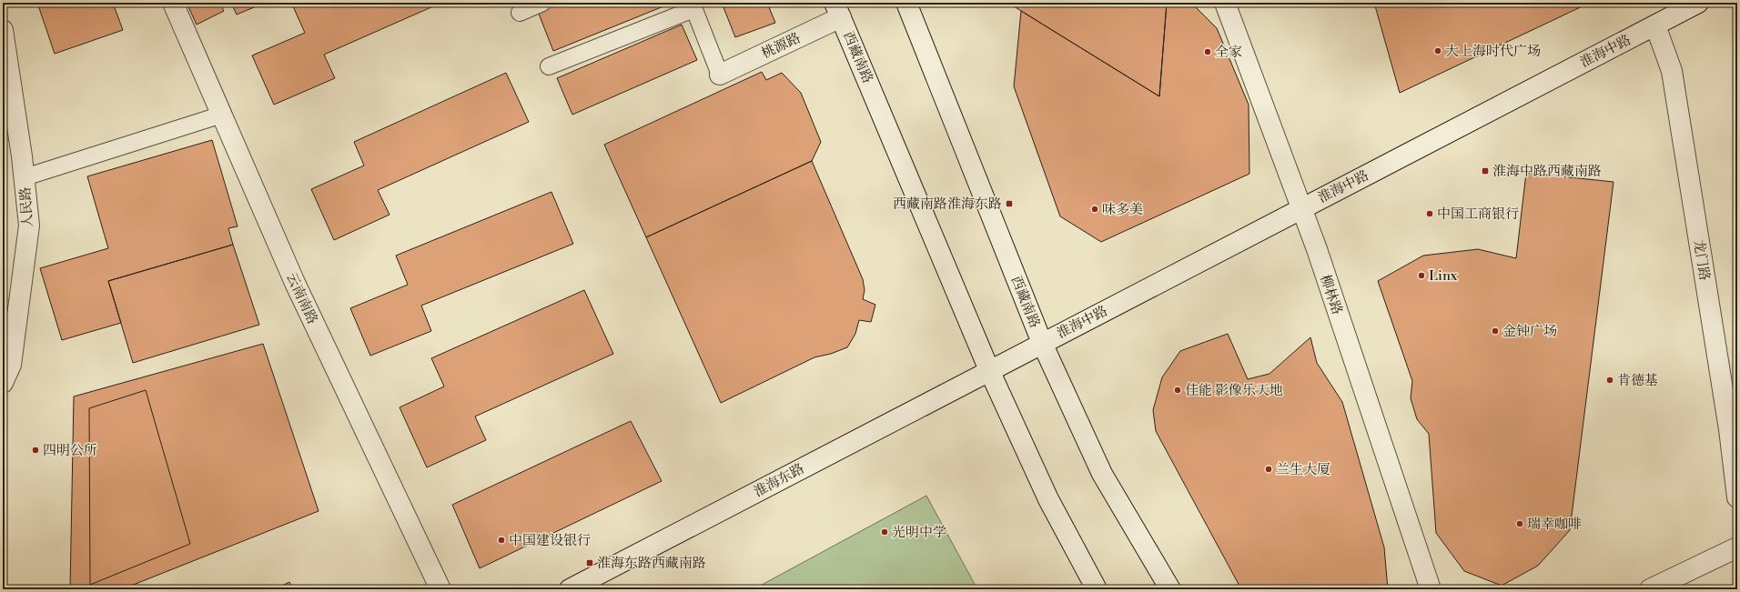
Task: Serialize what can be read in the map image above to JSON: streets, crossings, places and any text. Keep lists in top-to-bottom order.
{
  "streets": {
    "main road": [
      "桃源路",
      "淮海中路",
      "西藏南路",
      "人民路",
      "龙门路",
      "柳林路",
      "云南南路",
      "淮海东路"
    ]
  },
  "crossings": [
    ["桃源路", "西藏南路"],
    ["淮海中路", "西藏南路"],
    ["淮海中路", "龙门路"],
    ["淮海中路", "柳林路"],
    ["淮海中路", "淮海东路"],
    ["西藏南路", "淮海东路"]
  ],
  "places": {
    "other": [
      "大上海时代广场",
      "全家",
      "味多美",
      "中国工商银行",
      "Linx",
      "金钟广场",
      "肯德基",
      "佳能 影像乐天地",
      "四明公所",
      "兰生大厦",
      "瑞幸咖啡",
      "光明中学",
      "中国建设银行"
    ],
    "transit": ["淮海中路西藏南路", "西藏南路淮海东路", "淮海东路西藏南路"]
  }
}
